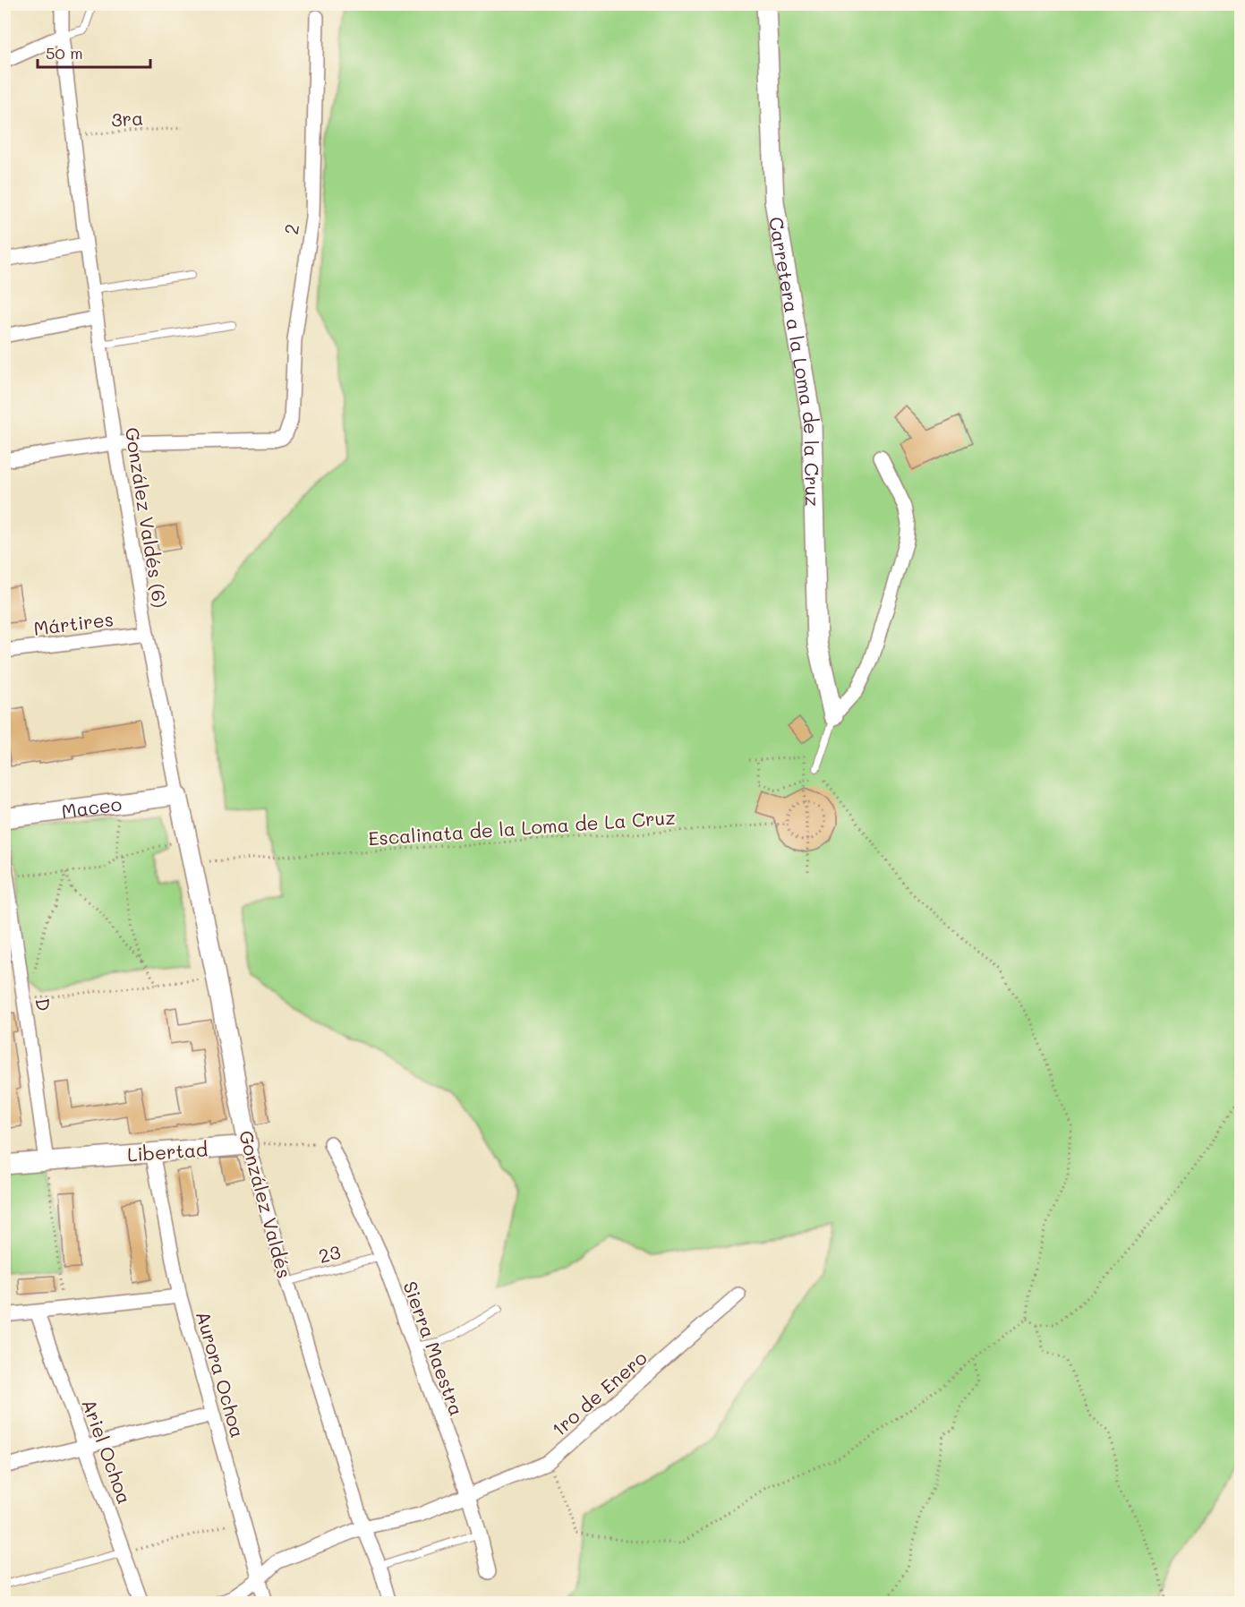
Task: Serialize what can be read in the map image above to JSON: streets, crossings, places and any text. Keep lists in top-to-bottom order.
{
  "streets": {
    "street": [
      "2",
      "Carretera a la Loma de la Cruz",
      "González Valdés (6)",
      "Mártires",
      "Maceo",
      "D",
      "Libertad",
      "González Valdés",
      "Sierra Maestra",
      "Aurora Ochoa",
      "1ro de Enero",
      "Ariel Ochoa"
    ],
    "lane": ["23"],
    "path": ["3ra", "Escalinata de la Loma de La Cruz"]
  },
  "crossings": [
    ["3ra", "González Valdés (6)"],
    ["2", "González Valdés (6)"],
    ["González Valdés (6)", "Mártires"],
    ["González Valdés (6)", "Maceo"],
    ["González Valdés (6)", "González Valdés"],
    ["Maceo", "González Valdés"],
    ["Escalinata de la Loma de La Cruz", "González Valdés"],
    ["D", "Libertad"],
    ["Libertad", "González Valdés"],
    ["Libertad", "Aurora Ochoa"],
    ["González Valdés", "23"],
    ["González Valdés", "1ro de Enero"],
    ["23", "Sierra Maestra"],
    ["Sierra Maestra", "1ro de Enero"],
    ["Aurora Ochoa", "1ro de Enero"]
  ],
  "scale_bar": "50 m"
}
